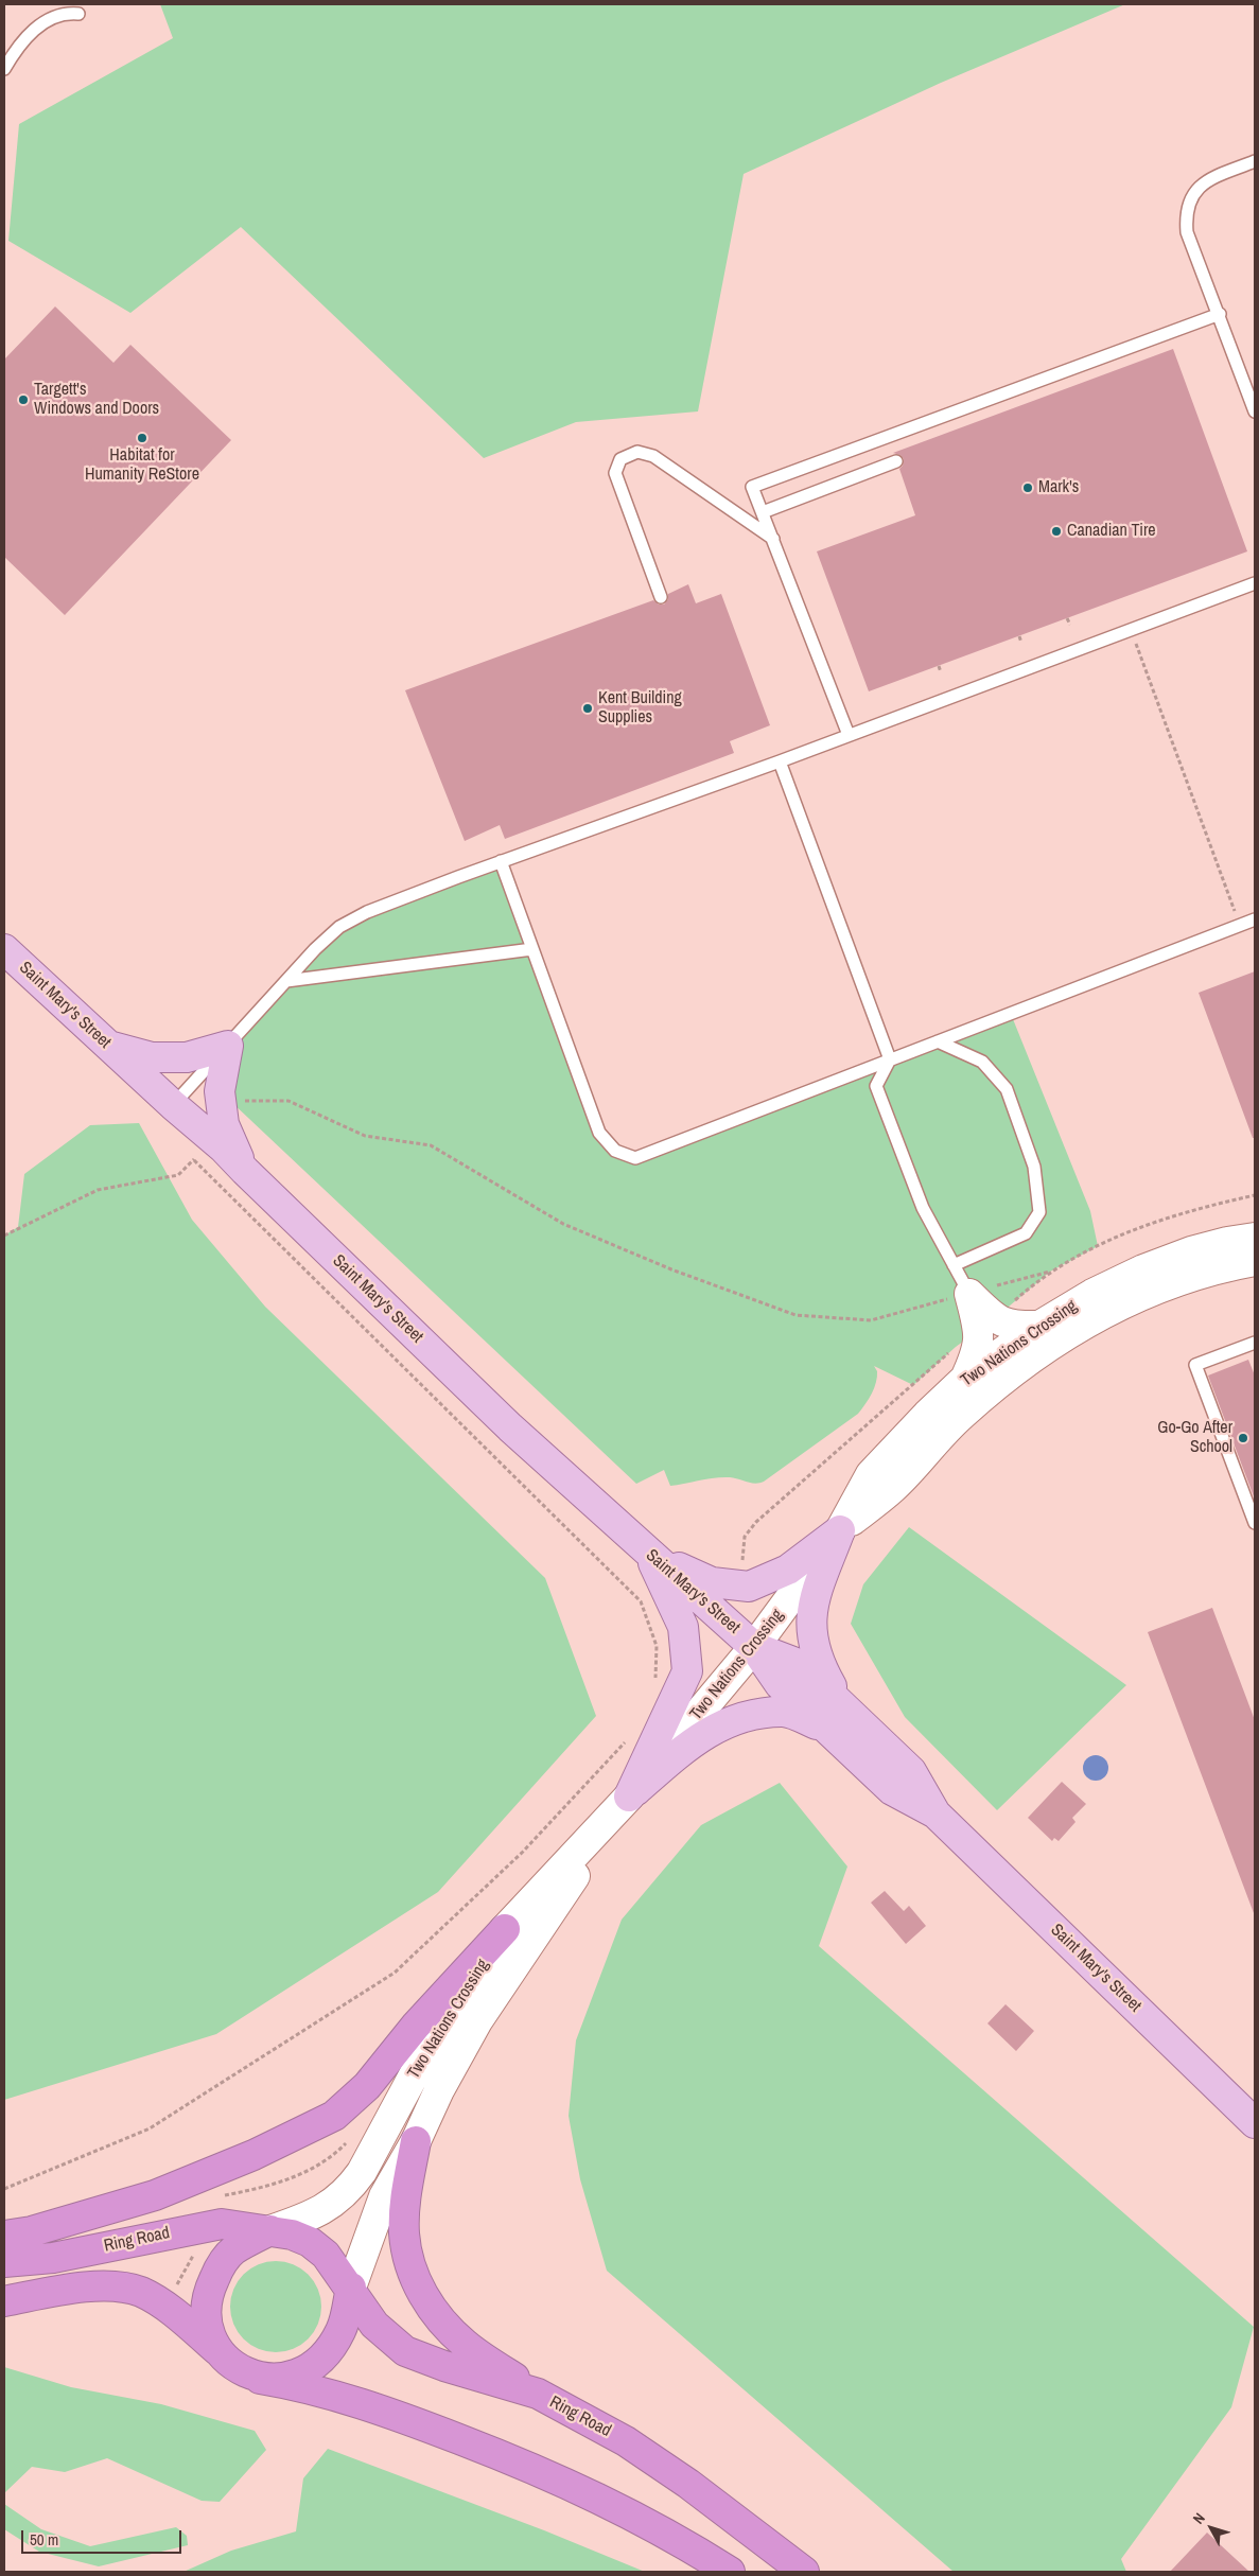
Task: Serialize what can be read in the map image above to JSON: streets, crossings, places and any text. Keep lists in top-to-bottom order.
{
  "streets": {
    "highway": ["Ring Road"],
    "main road": ["Saint Mary's Street", "Two Nations Crossing"]
  },
  "crossings": [
    ["Saint Mary's Street", "Two Nations Crossing"],
    ["Two Nations Crossing", "Ring Road"]
  ],
  "places": [
    "Targett's Windows and Doors",
    "Habitat for Humanity ReStore",
    "Mark's",
    "Canadian Tire",
    "Kent Building Supplies",
    "Go-Go After School"
  ],
  "scale_bar": "50 m",
  "north": "top left"
}
